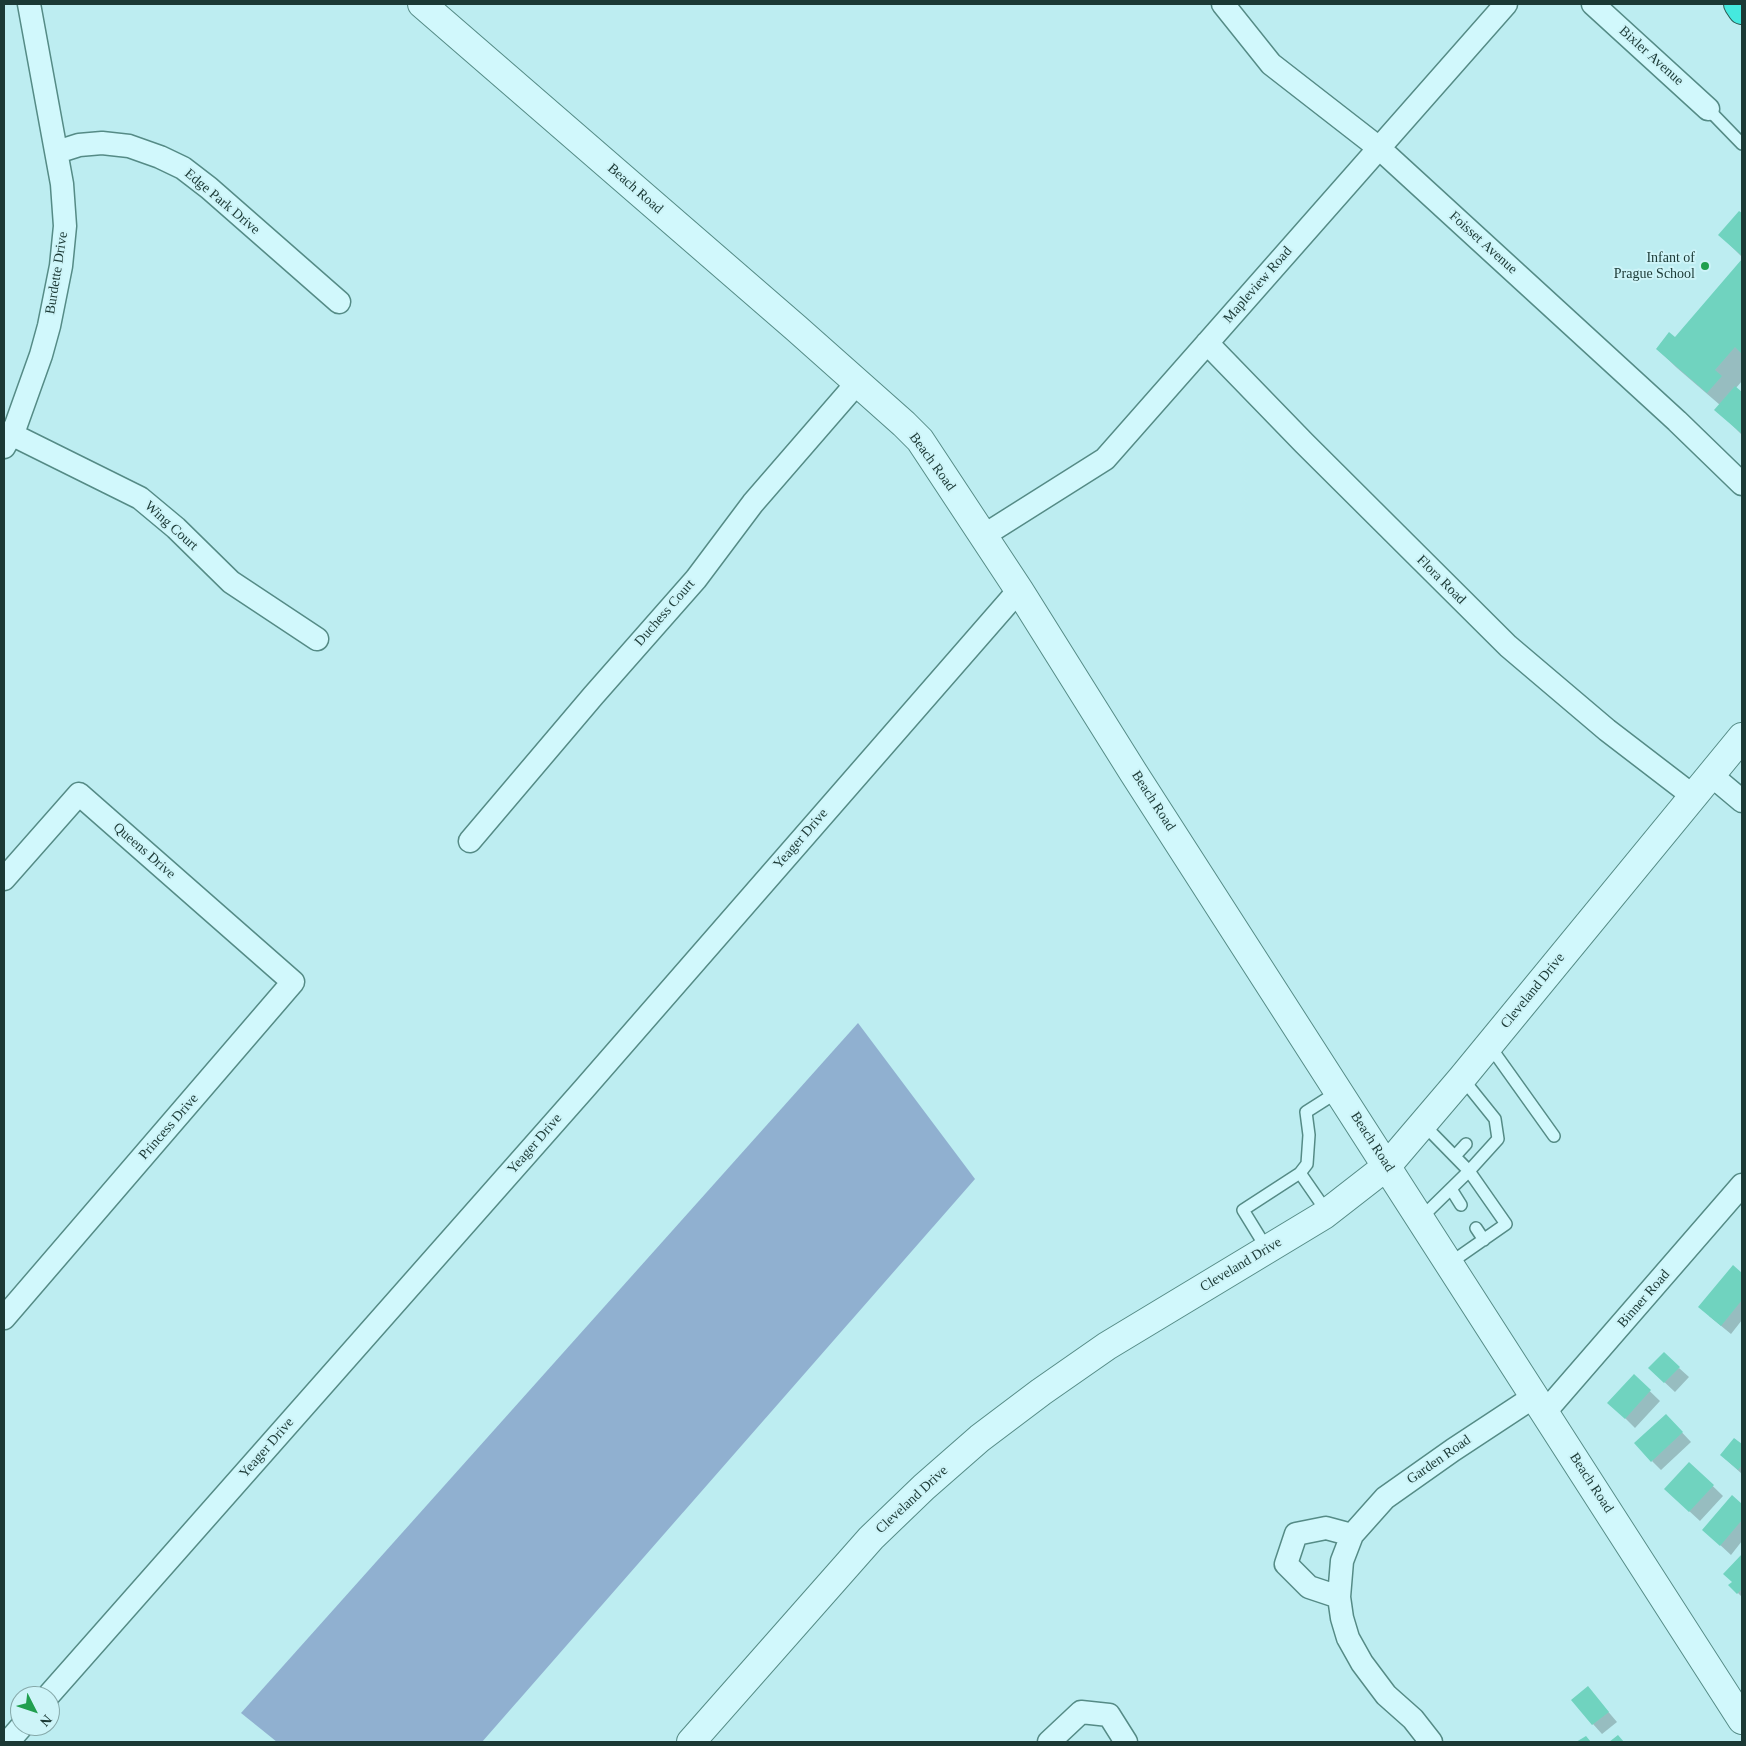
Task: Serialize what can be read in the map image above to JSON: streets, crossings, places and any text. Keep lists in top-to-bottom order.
{
  "streets": {
    "street": [
      "Bixler Avenue",
      "Beach Road",
      "Edge Park Drive",
      "Foisset Avenue",
      "Burdette Drive",
      "Mapleview Road",
      "Wing Court",
      "Flora Road",
      "Duchess Court",
      "Yeager Drive",
      "Queens Drive",
      "Cleveland Drive",
      "Princess Drive",
      "Binner Road",
      "Garden Road"
    ]
  },
  "crossings": [
    ["Beach Road", "Mapleview Road"],
    ["Beach Road", "Duchess Court"],
    ["Beach Road", "Yeager Drive"],
    ["Beach Road", "Cleveland Drive"],
    ["Beach Road", "Binner Road"],
    ["Beach Road", "Garden Road"],
    ["Edge Park Drive", "Burdette Drive"],
    ["Foisset Avenue", "Mapleview Road"],
    ["Burdette Drive", "Wing Court"],
    ["Mapleview Road", "Flora Road"],
    ["Flora Road", "Cleveland Drive"],
    ["Queens Drive", "Princess Drive"],
    ["Binner Road", "Garden Road"]
  ],
  "places": ["Infant of Prague School"],
  "north": "bottom right"
}
